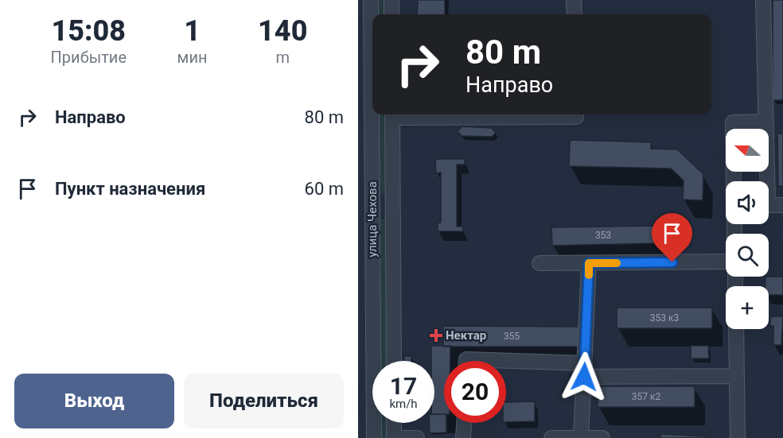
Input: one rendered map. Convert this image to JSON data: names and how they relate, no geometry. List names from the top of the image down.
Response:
{
  "streets": {
    "street": ["улица Чехова"]
  },
  "places": {
    "health": ["Нектар"]
  },
  "house_numbers": [
    "353",
    "353 к3",
    "355",
    "357 к2"
  ],
  "north": "left",
  "page": {
    "eta": [
      "15:08",
      "Прибытие",
      "1",
      "мин",
      "140",
      "m"
    ],
    "turn": ["80 m", "Направо"],
    "list": [
      {
        "name": "Направо",
        "value": "80 m"
      },
      {
        "name": "Пункт назначения",
        "value": "60 m"
      }
    ],
    "map_buttons": "+",
    "speed": "17 km/h",
    "limit": "20",
    "buttons": ["Выход", "Поделиться"]
  }
}
